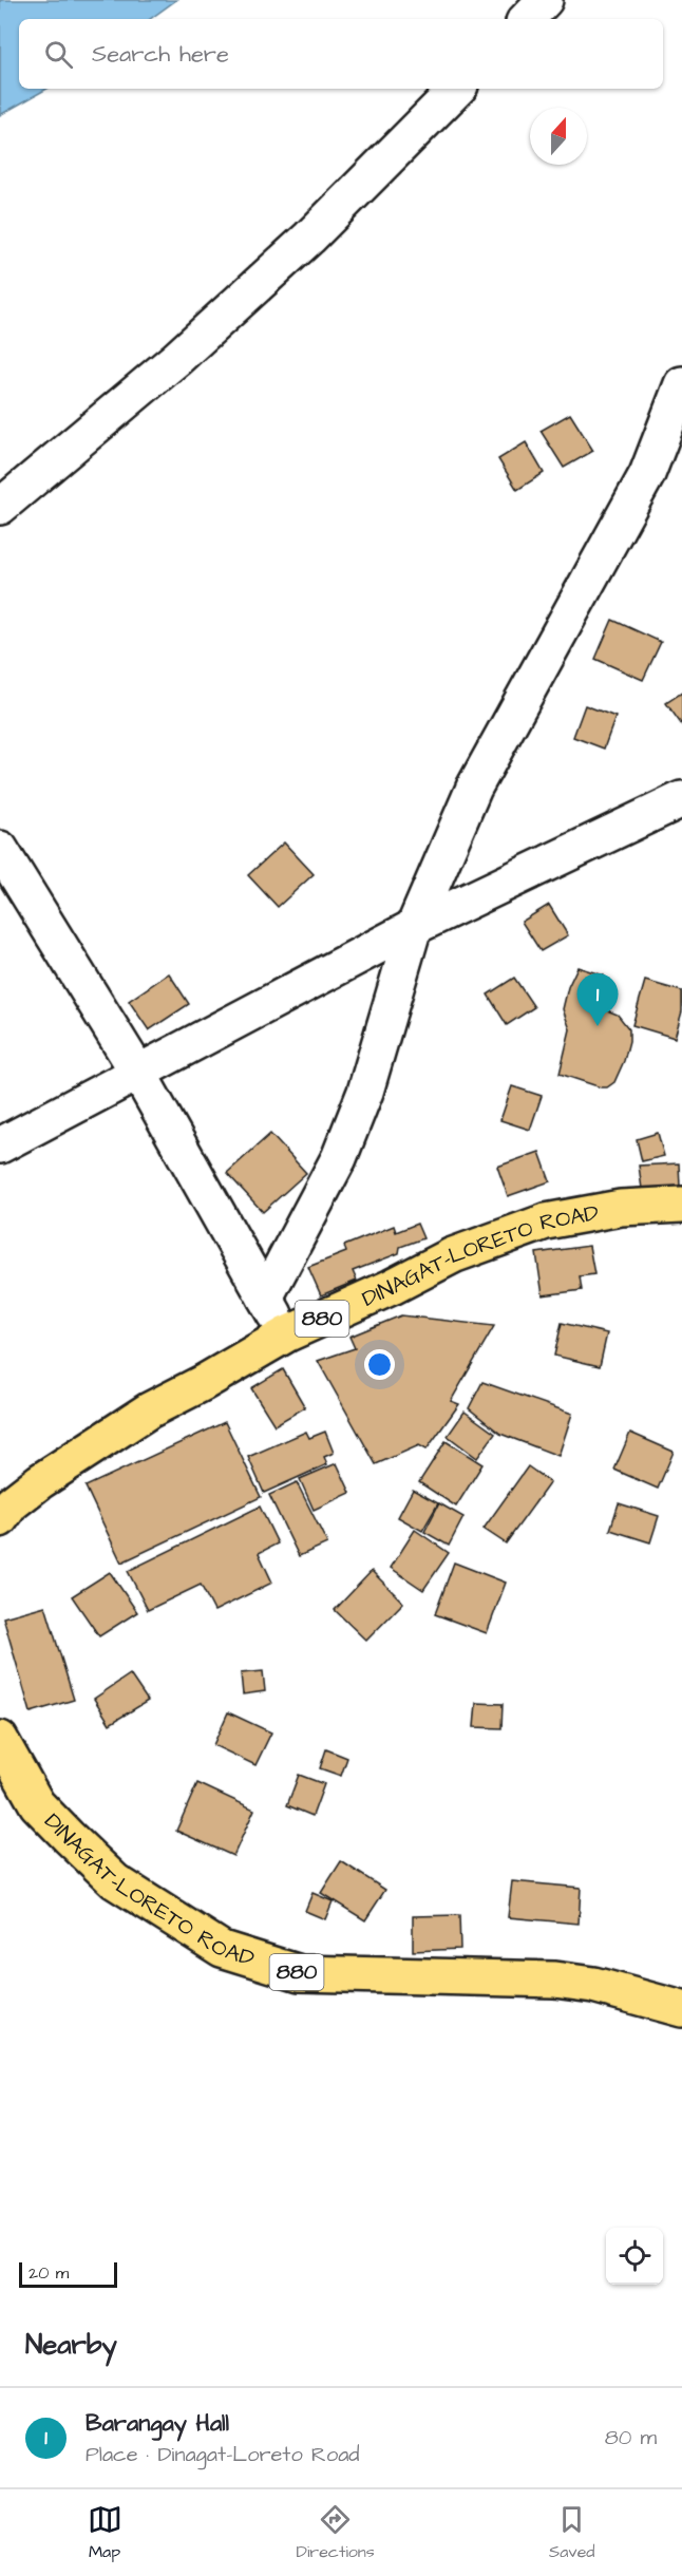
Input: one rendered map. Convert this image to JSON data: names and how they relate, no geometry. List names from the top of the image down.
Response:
{
  "streets": {
    "main road": ["DINAGAT-LORETO ROAD", "880"]
  },
  "scale_bar": "20 m",
  "north": "top",
  "page": {
    "search": "Search here",
    "pins": "1",
    "scale": "20 m",
    "heading": "Nearby",
    "list": [
      {
        "mark": "1",
        "name": "Barangay Hall",
        "note": "Place · Dinagat-Loreto Road",
        "value": "80 m"
      }
    ],
    "nav": ["Map", "Directions", "Saved"]
  }
}
